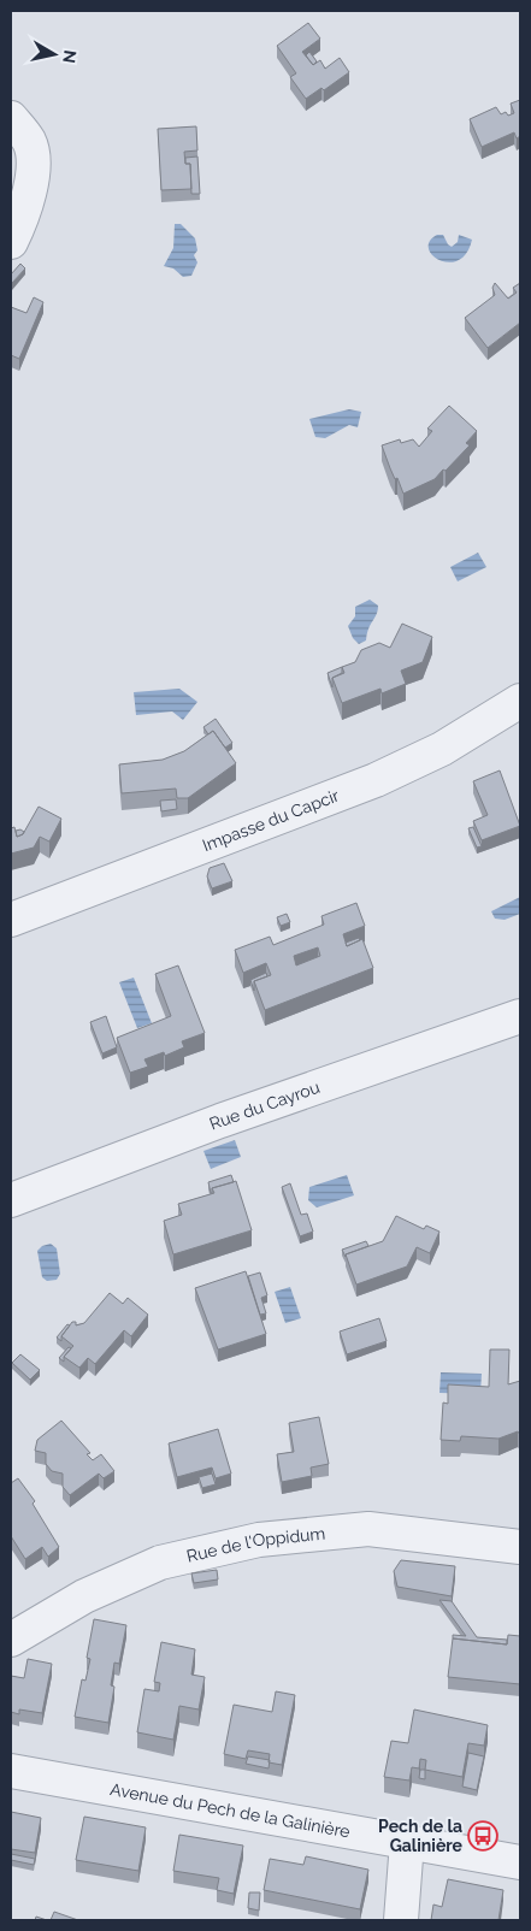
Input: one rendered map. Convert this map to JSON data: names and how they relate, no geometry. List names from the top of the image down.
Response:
{
  "streets": {
    "street": [
      "Impasse du Capcir",
      "Rue du Cayrou",
      "Rue de l'Oppidum",
      "Avenue du Pech de la Galinière"
    ]
  },
  "places": {
    "bus stop": ["Pech de la Galinière"]
  },
  "north": "right"
}
